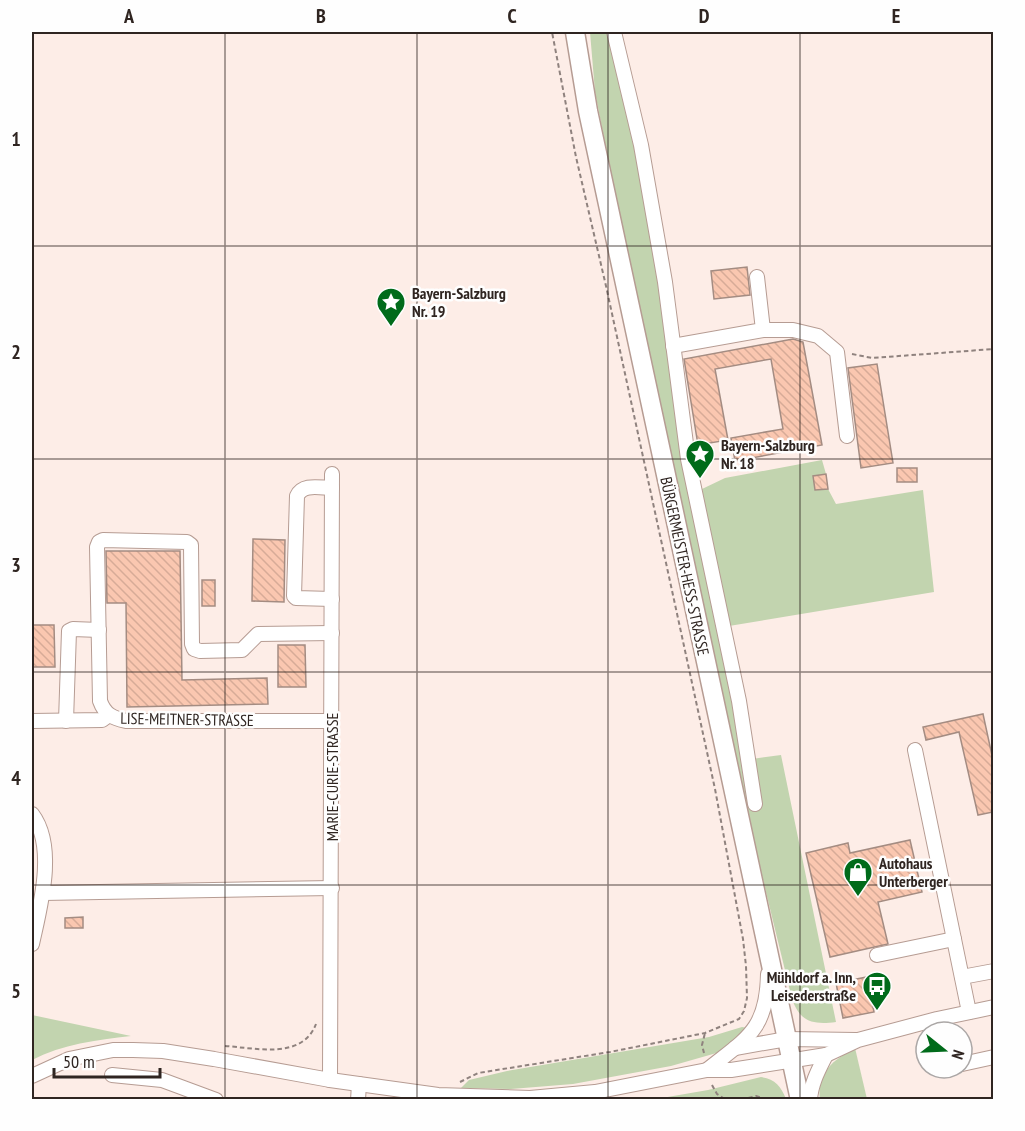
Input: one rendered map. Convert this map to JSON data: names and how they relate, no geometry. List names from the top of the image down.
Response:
{
  "streets": {
    "main road": ["BÜRGERMEISTER-HESS-STRASSE"],
    "street": ["LISE-MEITNER-STRASSE", "MARIE-CURIE-STRASSE"]
  },
  "crossings": [
    ["LISE-MEITNER-STRASSE", "MARIE-CURIE-STRASSE"]
  ],
  "places": {
    "place": ["Bayern-Salzburg Nr. 19", "Bayern-Salzburg Nr. 18"],
    "shop": ["Autohaus Unterberger"],
    "bus stop": ["Mühldorf a. Inn, Leisederstraße"]
  },
  "scale_bar": "50 m",
  "north": "right",
  "grid": {
    "columns": [
      "A",
      "B",
      "C",
      "D",
      "E"
    ],
    "rows": [
      "1",
      "2",
      "3",
      "4",
      "5"
    ]
  }
}
